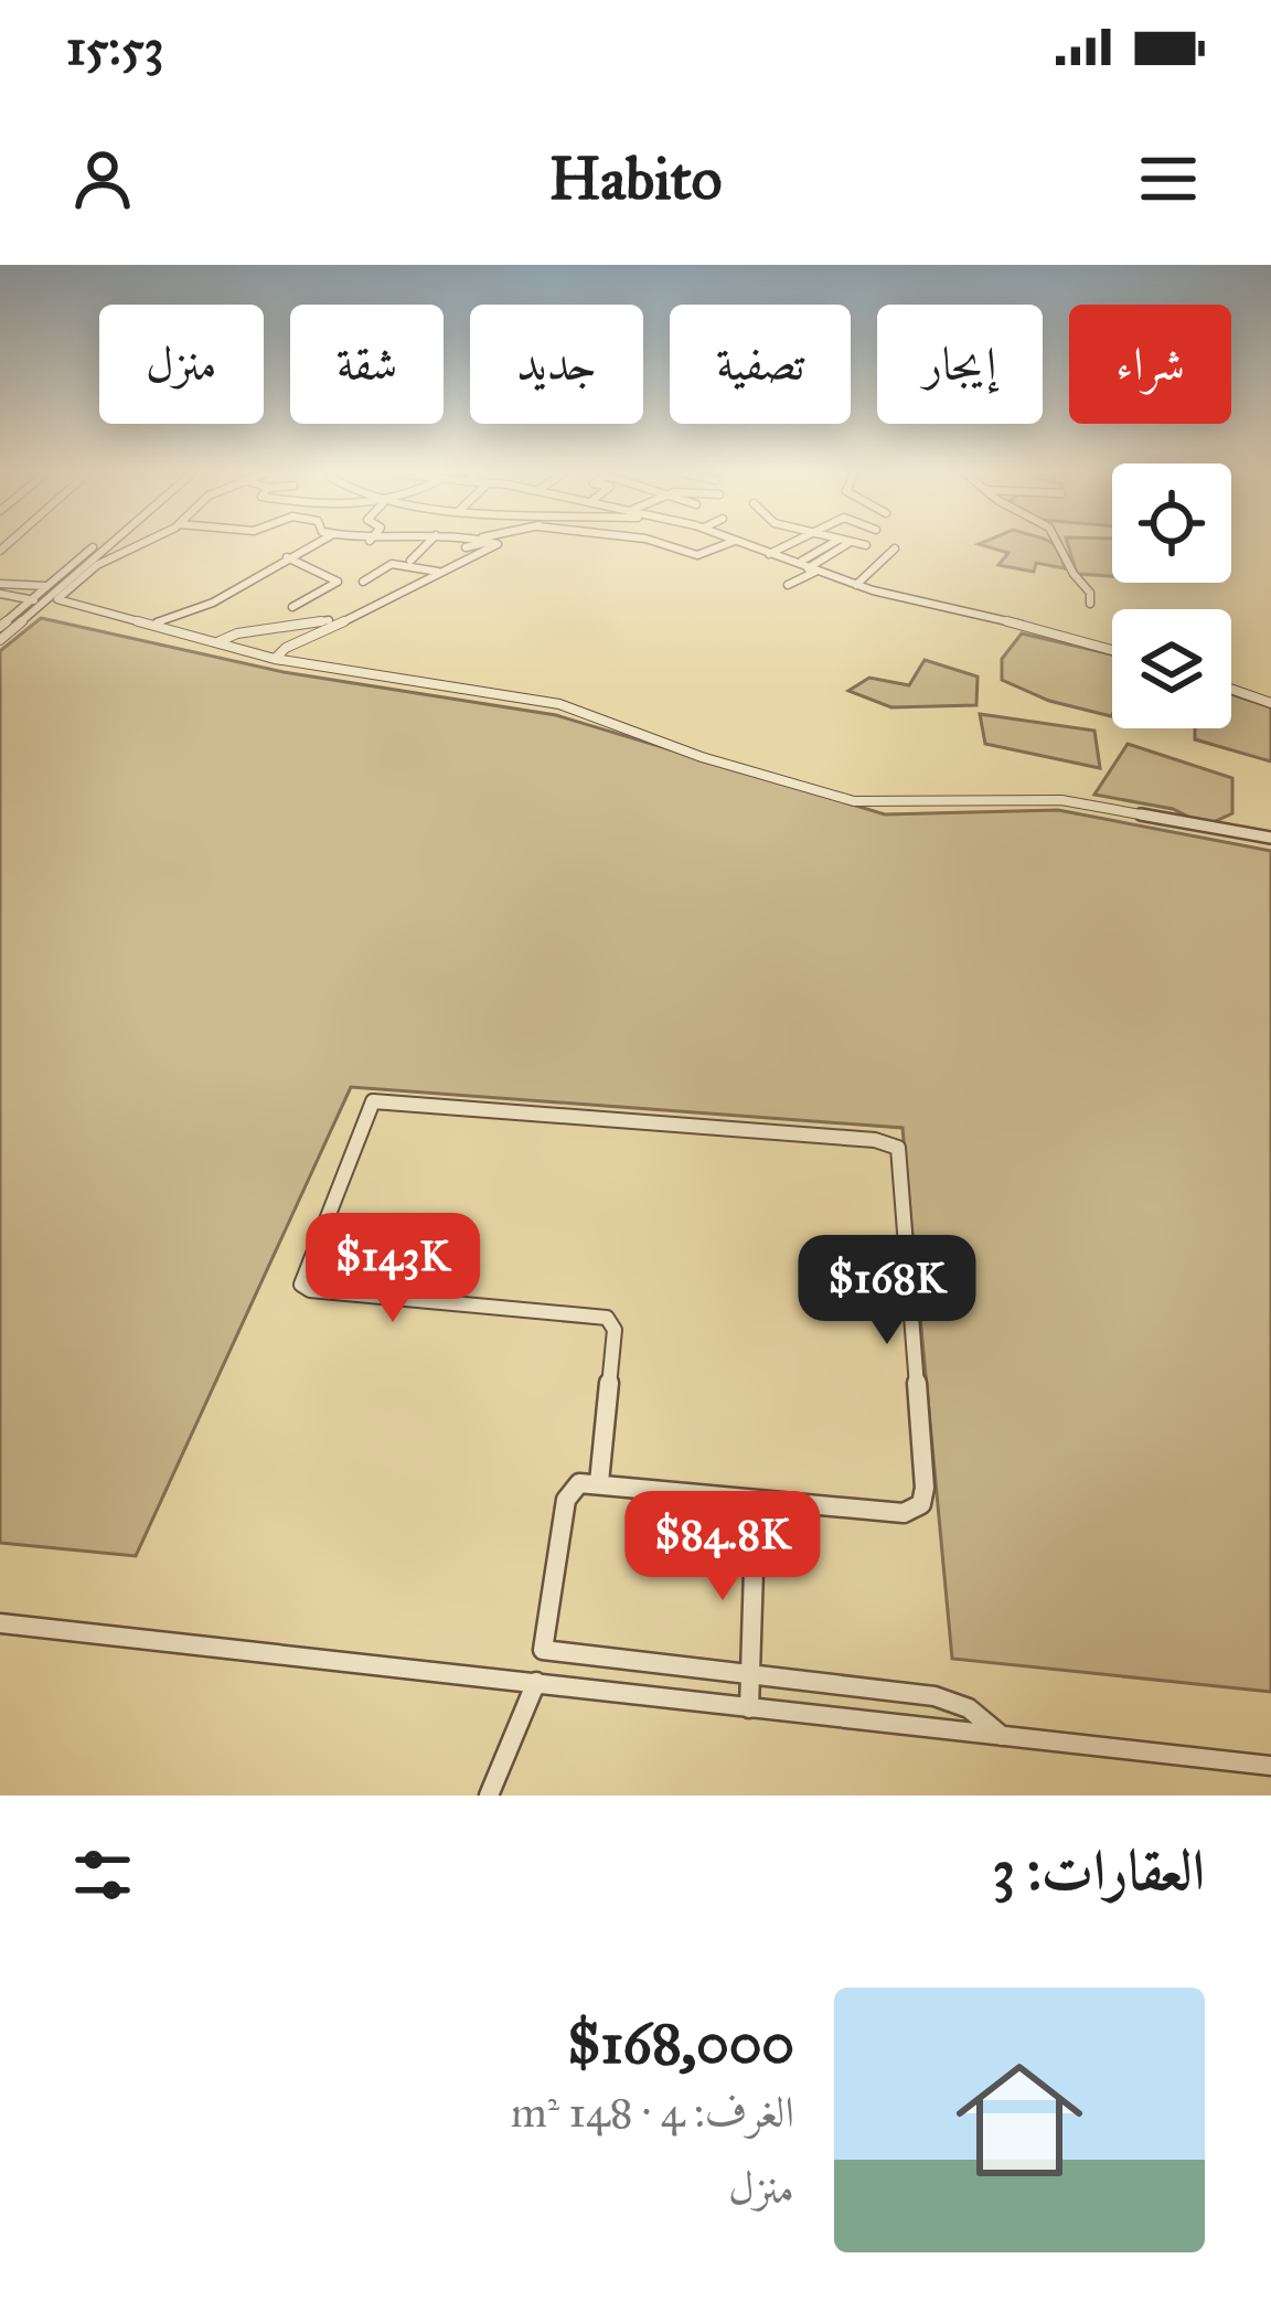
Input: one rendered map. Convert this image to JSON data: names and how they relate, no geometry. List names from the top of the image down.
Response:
{
  "page": {
    "status": "15:53",
    "header": "Habito",
    "chip": [
      "شراء",
      "إيجار",
      "تصفية",
      "جديد",
      "شقة",
      "منزل"
    ],
    "price": ["$143K", "$168K", "$84.8K"],
    "heading": "العقارات: 3",
    "list": [
      {
        "name": "$168,000",
        "note": "الغرف: 4 · 148 m² · منزل"
      }
    ]
  }
}
